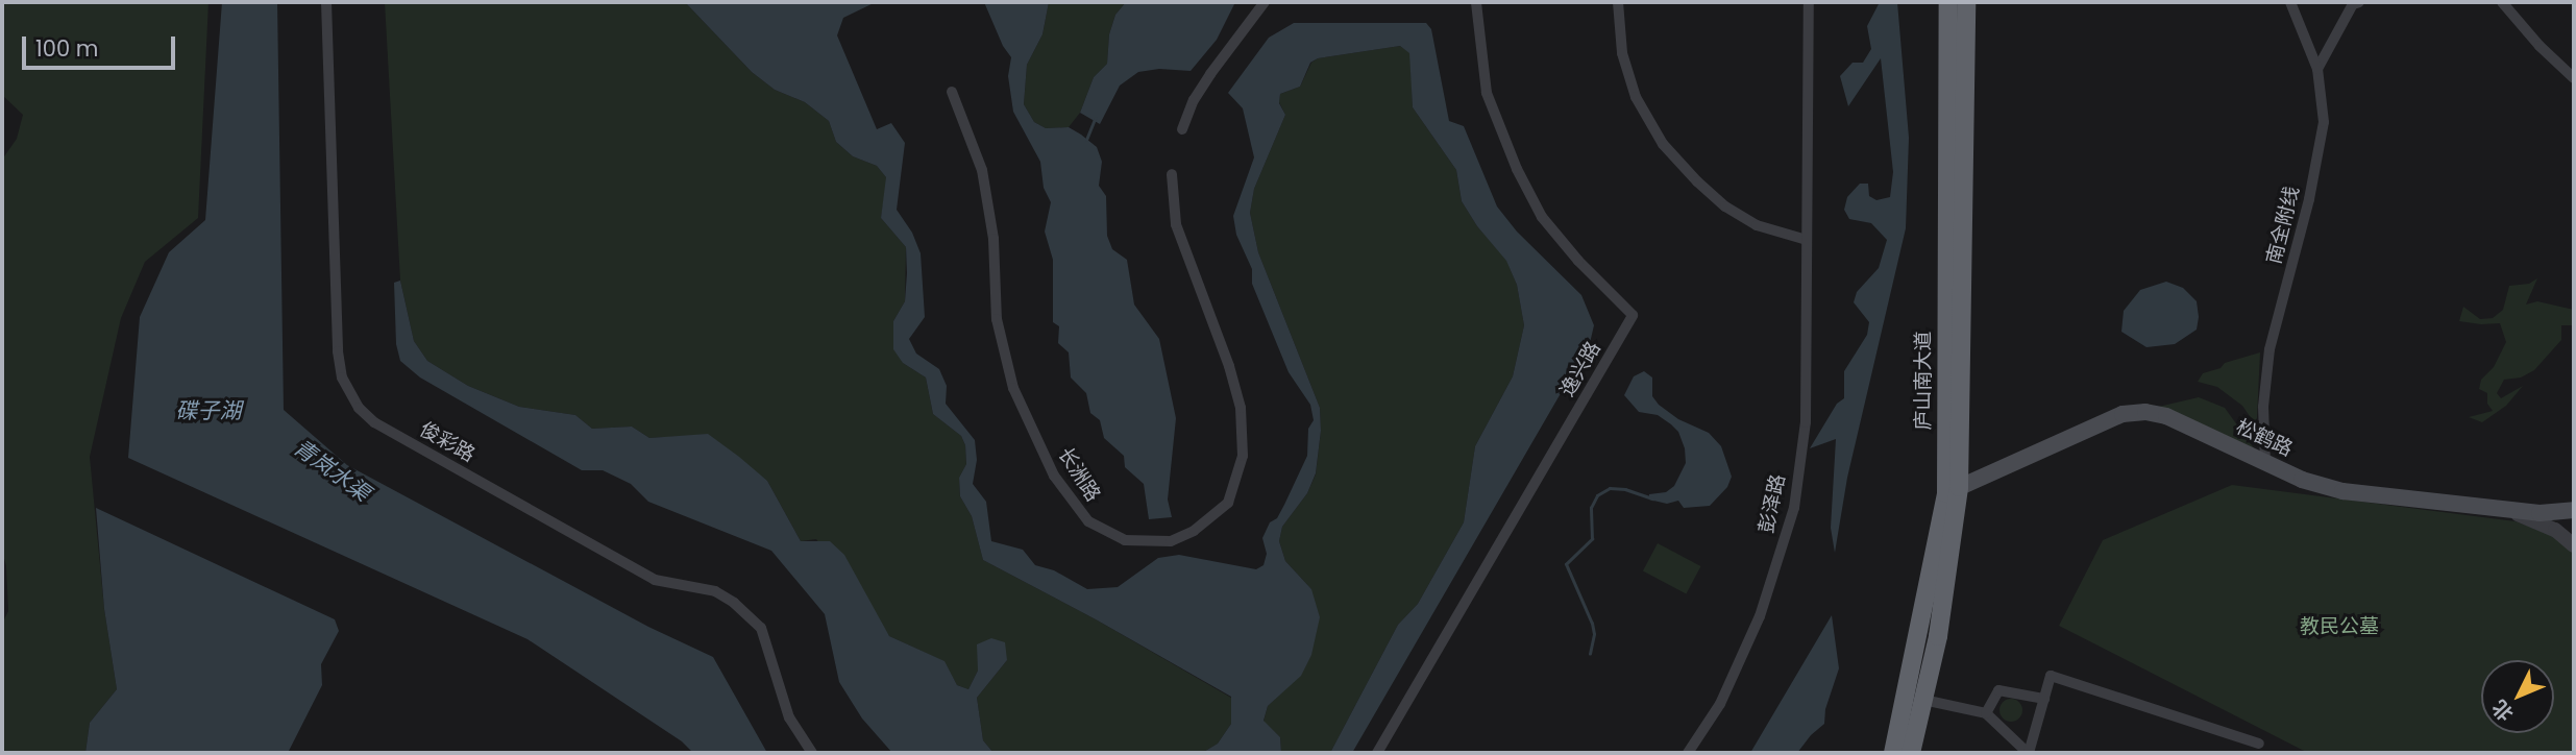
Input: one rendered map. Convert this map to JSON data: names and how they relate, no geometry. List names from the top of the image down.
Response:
{
  "streets": {
    "highway": ["庐山南大道"],
    "main road": ["松鹤路"],
    "street": [
      "南全附线",
      "逸兴路",
      "俊彩路",
      "长洲路",
      "彭泽路"
    ]
  },
  "crossings": [
    ["南全附线", "松鹤路"],
    ["庐山南大道", "松鹤路"]
  ],
  "water": ["碟子湖", "青岚水渠"],
  "parks": ["教民公墓"],
  "scale_bar": "100 m",
  "north": "bottom left"
}
